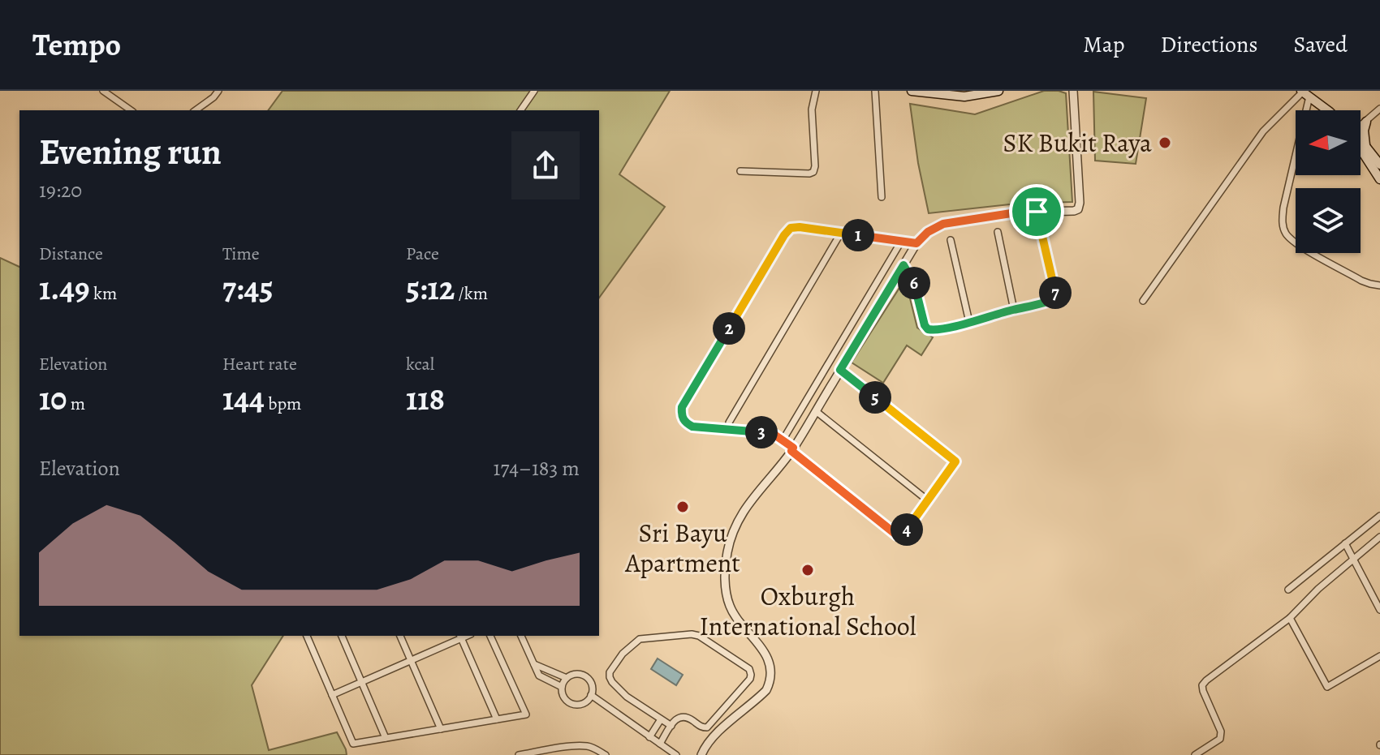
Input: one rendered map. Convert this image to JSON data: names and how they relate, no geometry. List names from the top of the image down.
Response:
{
  "places": ["SK Bukit Raya", "Sri Bayu Apartment", "Oxburgh International School"],
  "north": "left",
  "page": {
    "header": "Tempo",
    "nav": ["Map", "Directions", "Saved"],
    "heading": ["Evening run", "19:20"],
    "pins": [
      "1",
      "6",
      "7",
      "2",
      "5",
      "3",
      "4"
    ],
    "stats": [
      ["Distance", "1.49 km"],
      ["Time", "7:45"],
      ["Pace", "5:12 /km"],
      ["Elevation", "10 m"],
      ["Heart rate", "144 bpm"],
      ["kcal", "118"]
    ],
    "chart": ["Elevation", "174–183 m"]
  }
}
